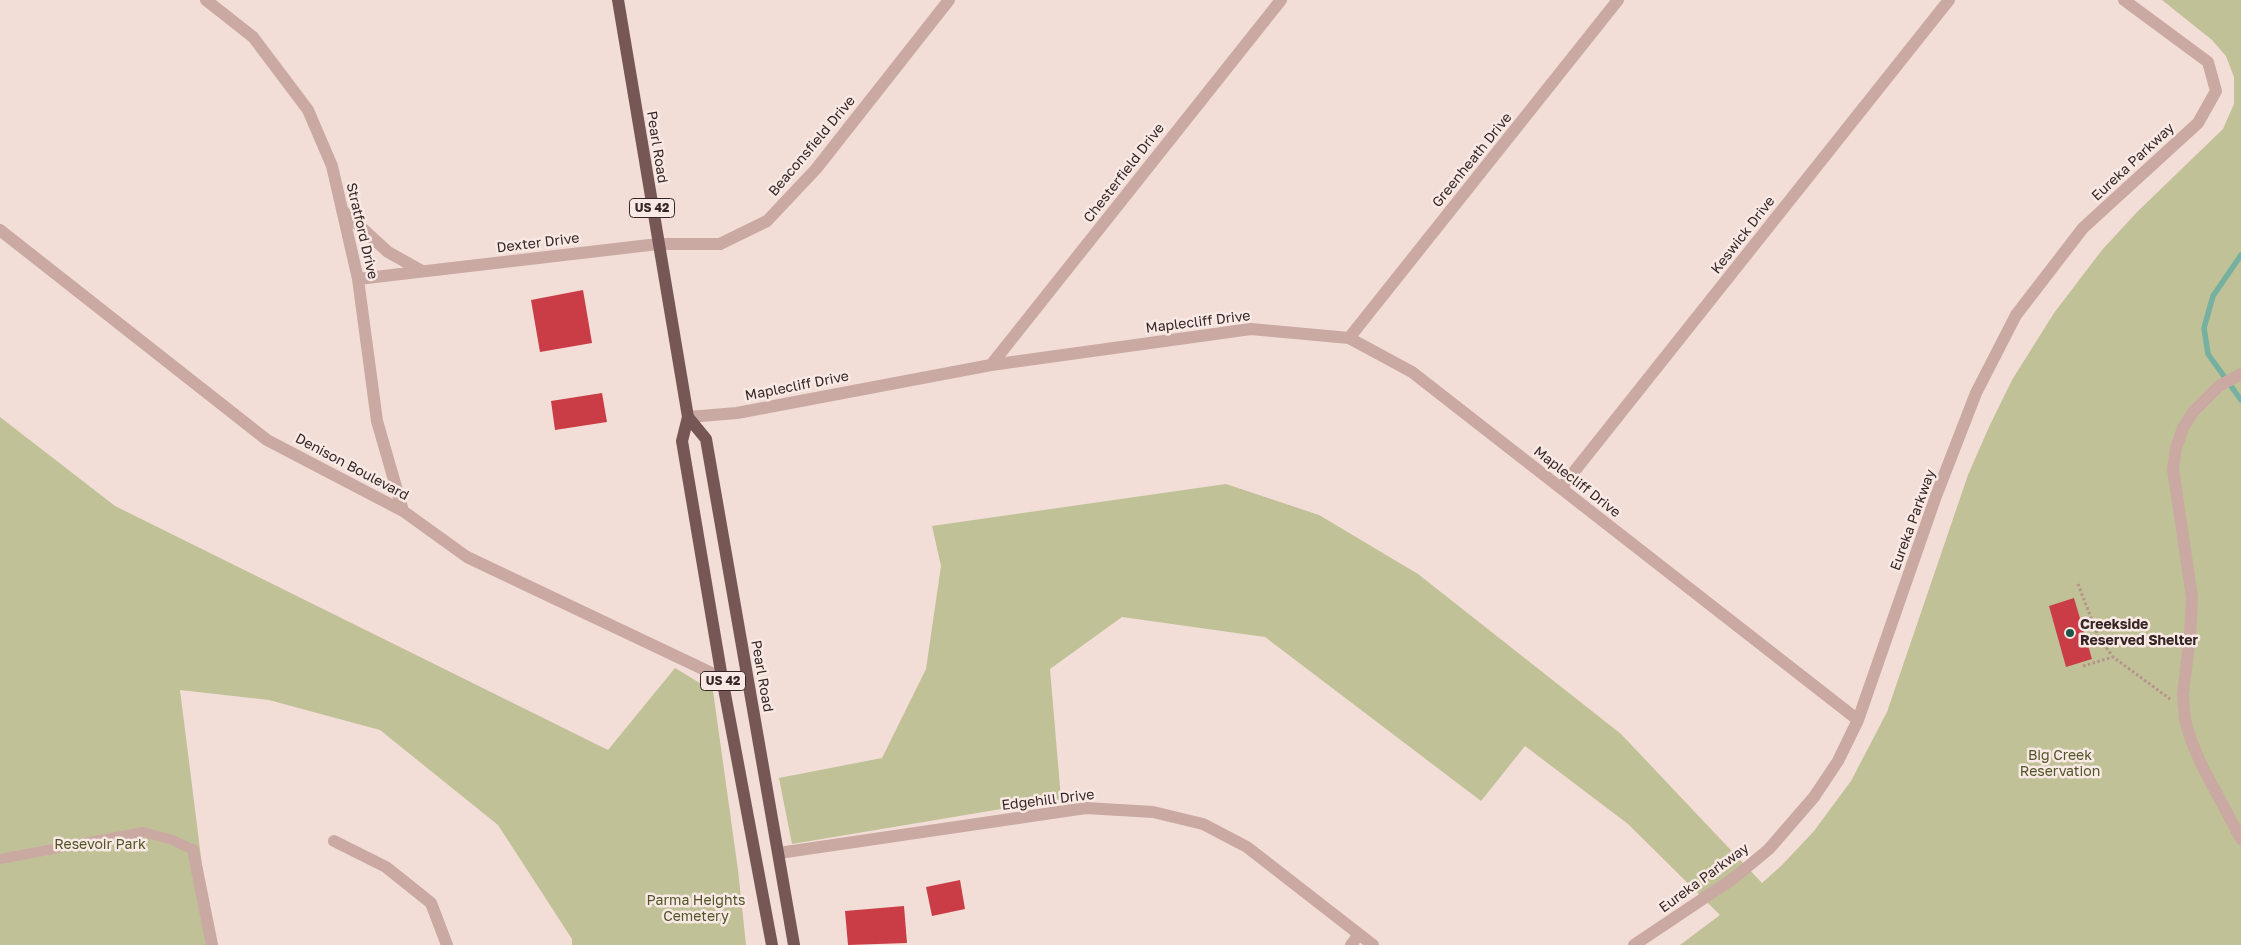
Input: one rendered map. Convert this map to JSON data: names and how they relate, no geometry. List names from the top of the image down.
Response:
{
  "streets": {
    "main road": ["Pearl Road", "US 42"],
    "street": [
      "Beaconsfield Drive",
      "Greenheath Drive",
      "Eureka Parkway",
      "Chesterfield Drive",
      "Stratford Drive",
      "Keswick Drive",
      "Dexter Drive",
      "Maplecliff Drive",
      "Denison Boulevard",
      "Edgehill Drive"
    ]
  },
  "crossings": [
    ["Beaconsfield Drive", "Pearl Road"],
    ["Beaconsfield Drive", "Dexter Drive"],
    ["Pearl Road", "Dexter Drive"],
    ["Pearl Road", "Maplecliff Drive"],
    ["Pearl Road", "Denison Boulevard"],
    ["Pearl Road", "Edgehill Drive"],
    ["Greenheath Drive", "Maplecliff Drive"],
    ["Eureka Parkway", "Maplecliff Drive"],
    ["Chesterfield Drive", "Maplecliff Drive"],
    ["Stratford Drive", "Dexter Drive"],
    ["Stratford Drive", "Denison Boulevard"],
    ["Keswick Drive", "Maplecliff Drive"]
  ],
  "parks": ["Big Creek Reservation", "Resevoir Park", "Parma Heights Cemetery"],
  "places": ["Creekside Reserved Shelter"]
}
